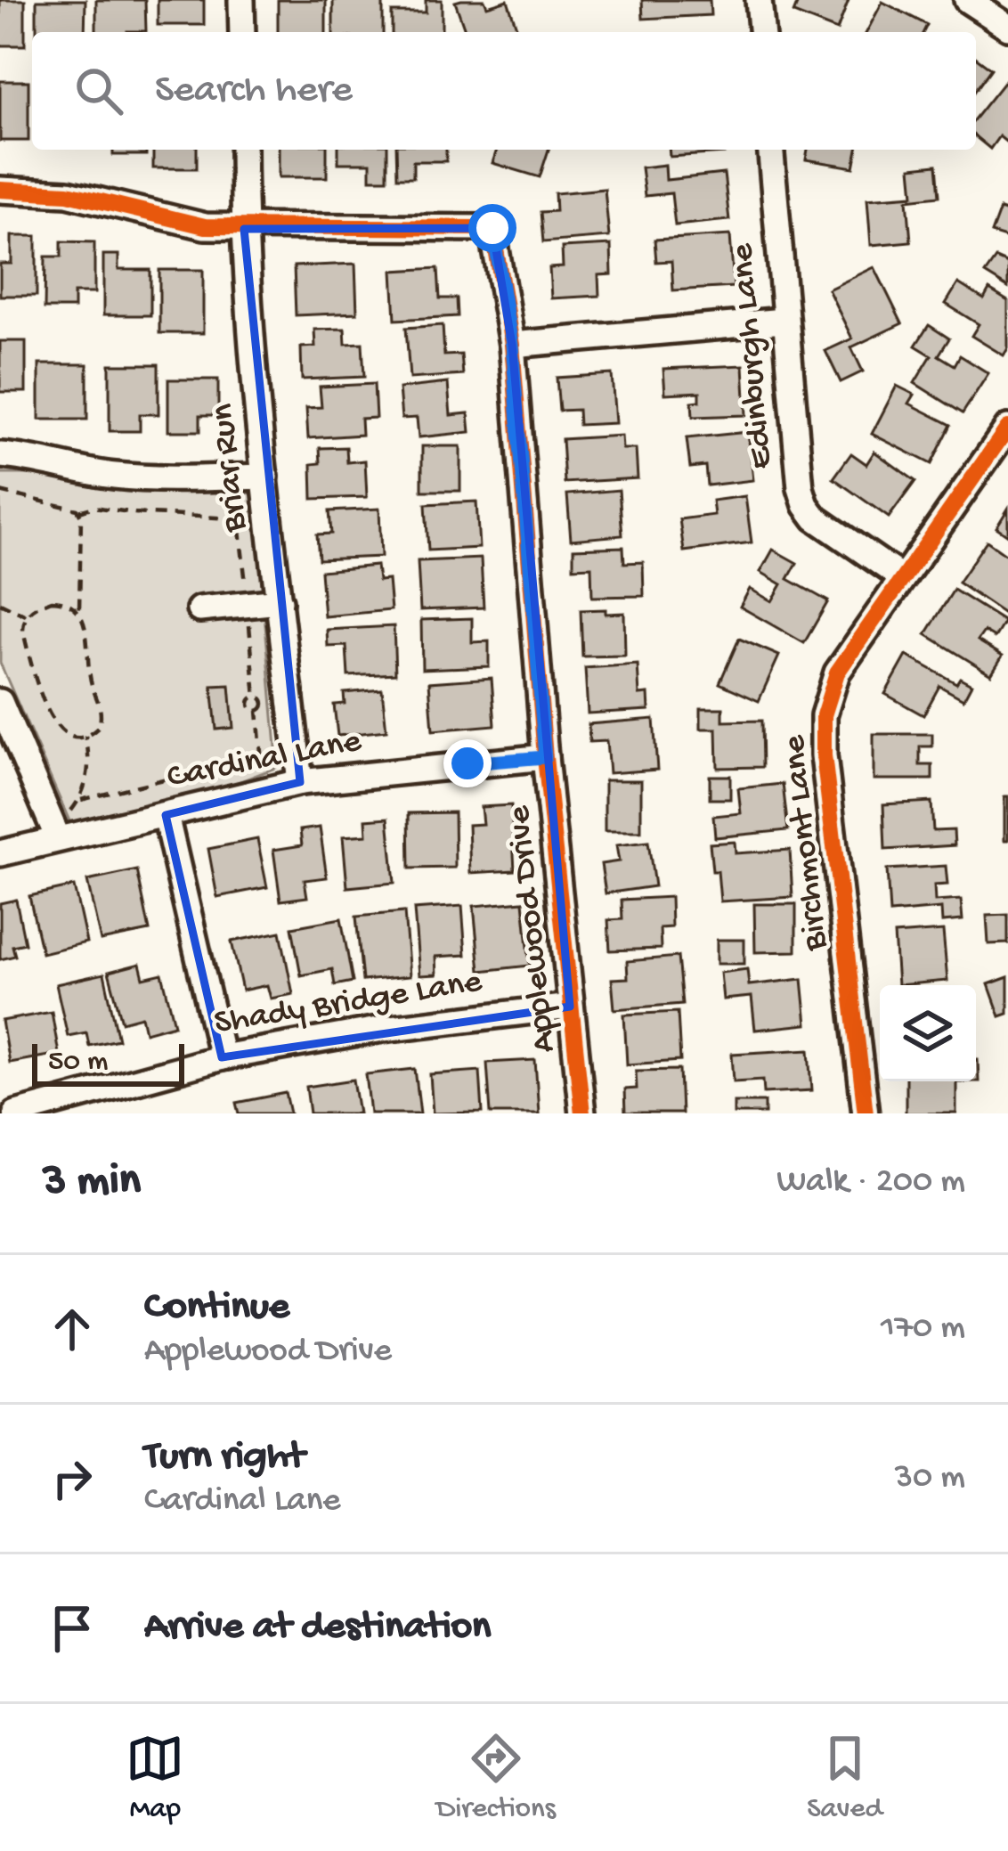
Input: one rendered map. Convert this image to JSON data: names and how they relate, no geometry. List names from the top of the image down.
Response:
{
  "streets": {
    "street": [
      "Edinburgh Lane",
      "Briar Run",
      "Cardinal Lane",
      "Birchmont Lane",
      "Applewood Drive",
      "Shady Bridge Lane"
    ]
  },
  "crossings": [
    ["Edinburgh Lane", "Birchmont Lane"],
    ["Briar Run", "Cardinal Lane"],
    ["Briar Run", "Applewood Drive"],
    ["Cardinal Lane", "Applewood Drive"],
    ["Applewood Drive", "Shady Bridge Lane"]
  ],
  "scale_bar": "50 m",
  "page": {
    "search": "Search here",
    "scale": "50 m",
    "heading": ["3 min", "Walk · 200 m"],
    "list": [
      ["Continue", "Applewood Drive", "170 m"],
      ["Turn right", "Cardinal Lane", "30 m"],
      "Arrive at destination"
    ],
    "nav": ["Map", "Directions", "Saved"]
  }
}
